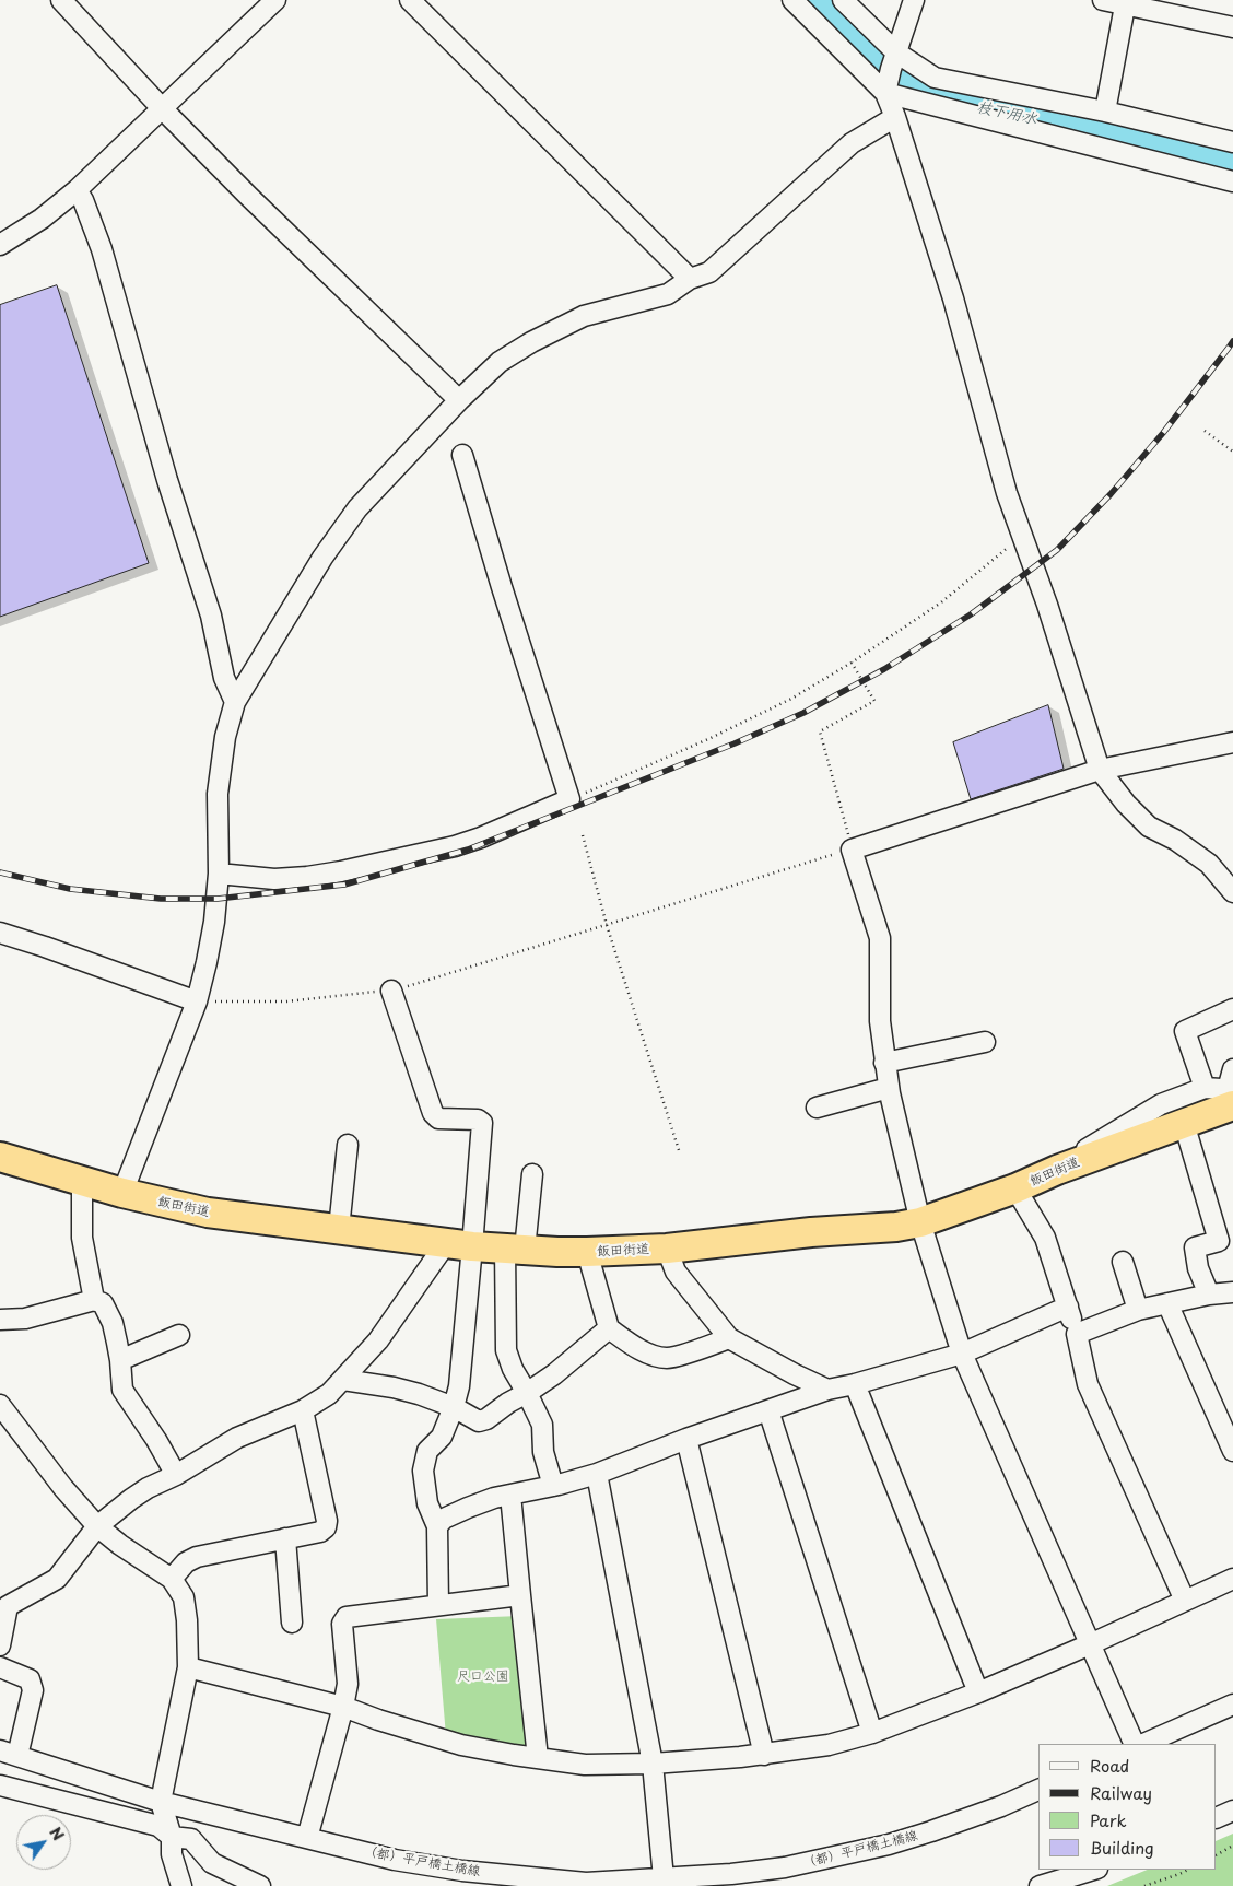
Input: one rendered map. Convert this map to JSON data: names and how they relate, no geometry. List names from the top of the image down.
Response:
{
  "streets": {
    "highway": ["飯田街道"],
    "street": ["（都）平戸橋土橋線"]
  },
  "water": ["枝下用水"],
  "parks": ["尺口公園"],
  "legend": [
    "Road",
    "Railway",
    "Park",
    "Building"
  ],
  "north": "top right"
}
